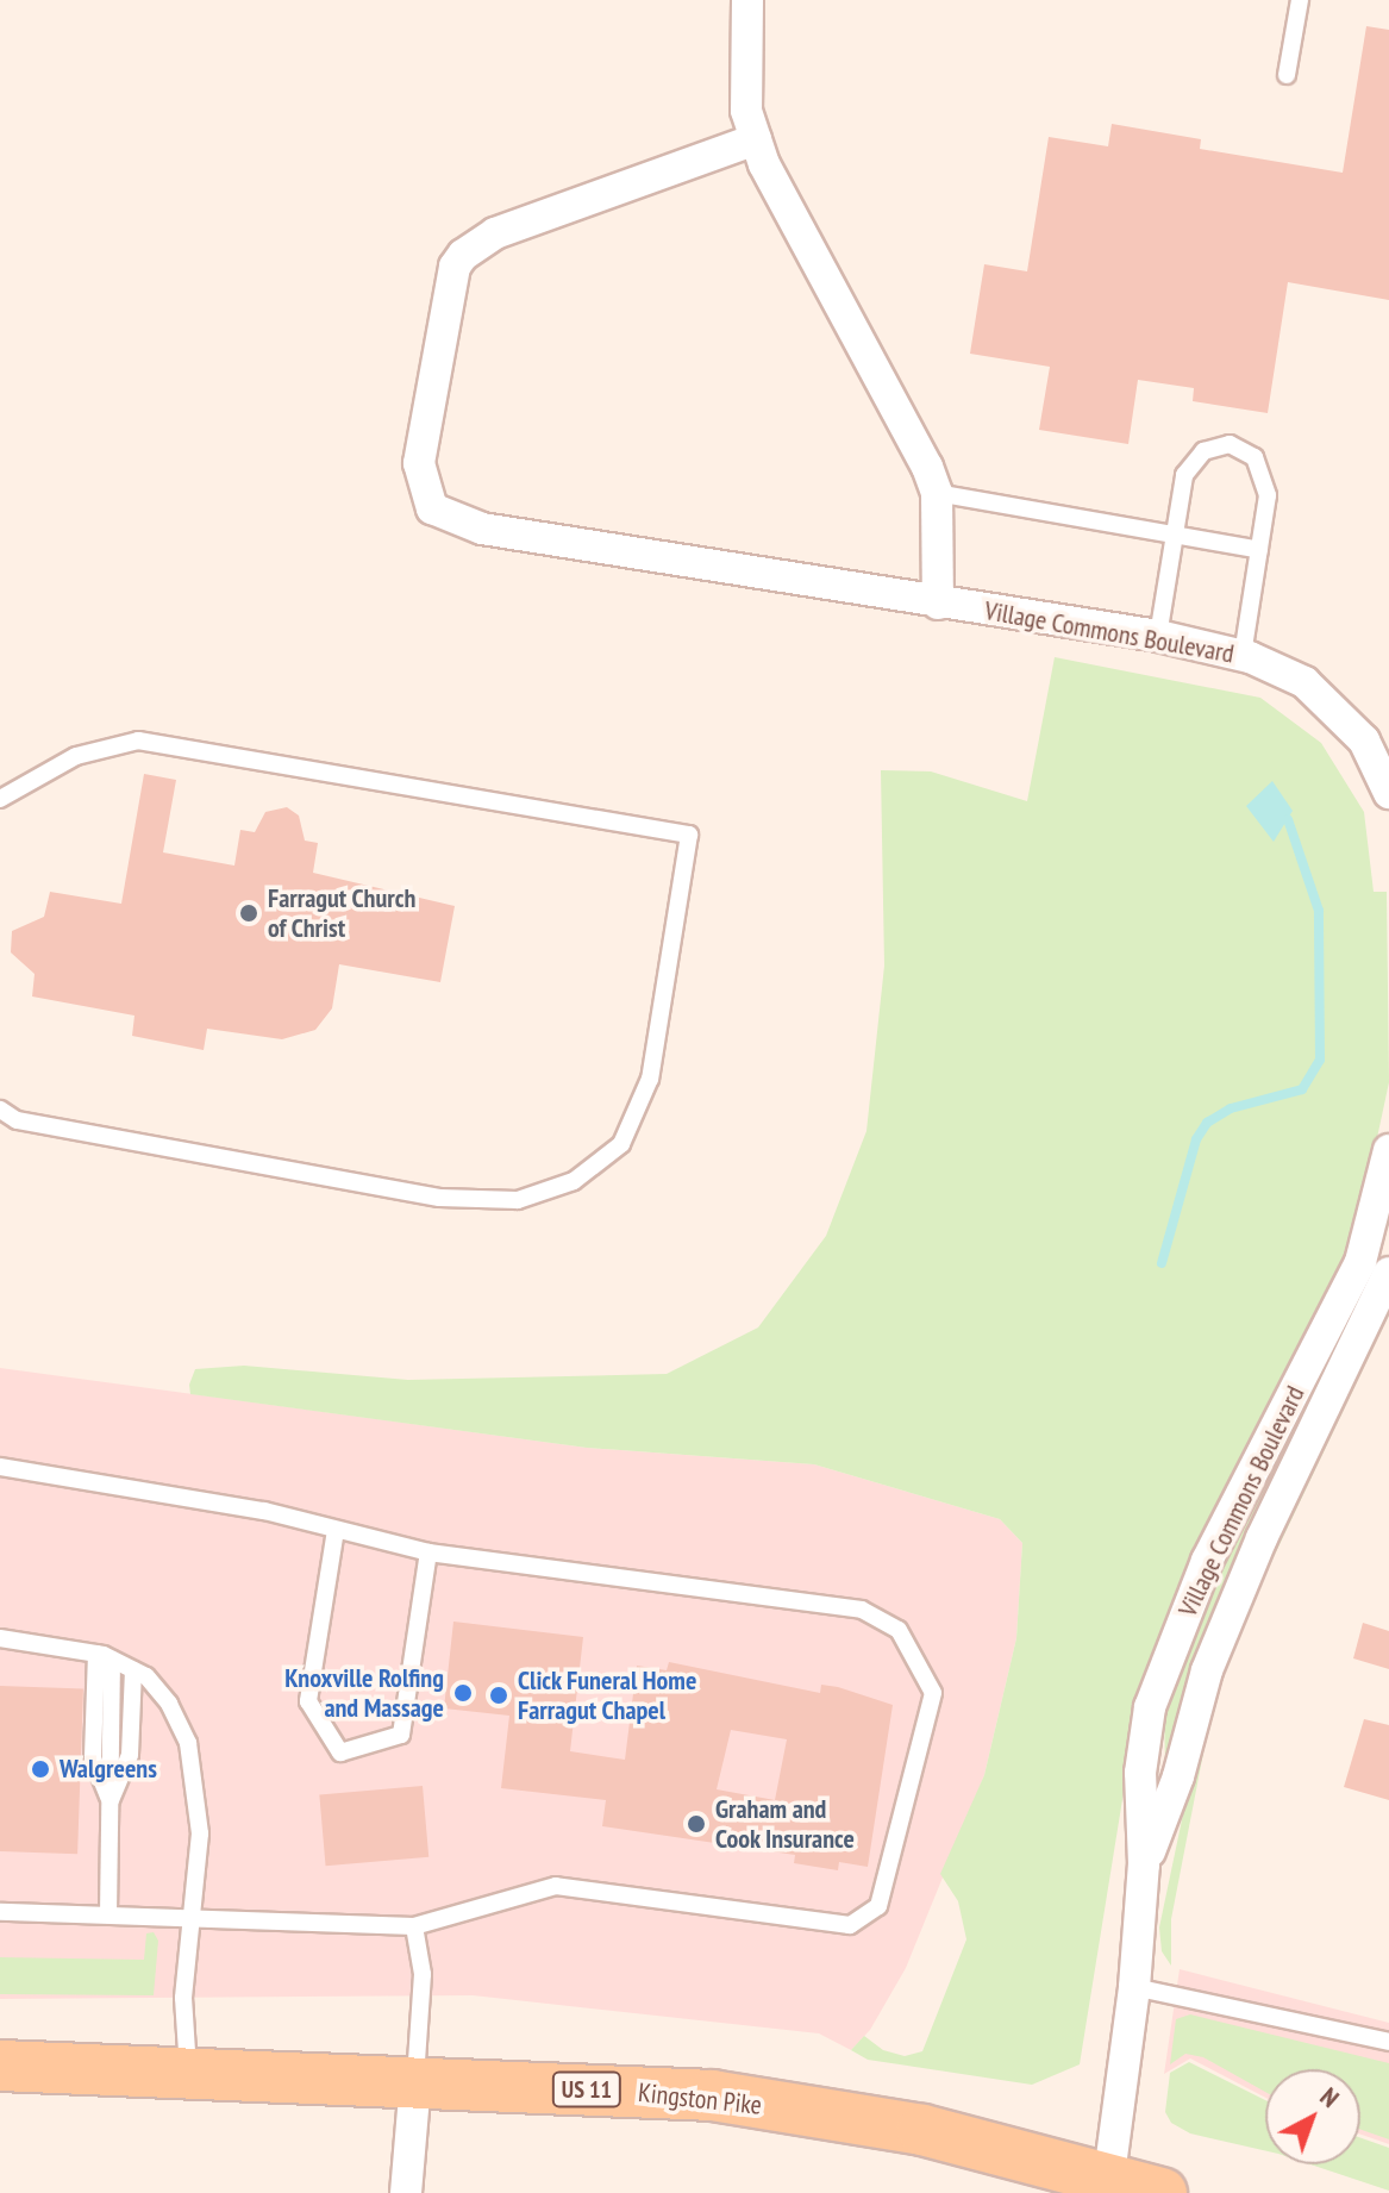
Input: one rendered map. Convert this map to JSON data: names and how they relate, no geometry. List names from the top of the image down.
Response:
{
  "streets": {
    "main road": ["US 11", "Kingston Pike"],
    "street": ["Village Commons Boulevard"]
  },
  "crossings": [
    ["Village Commons Boulevard", "Kingston Pike"]
  ],
  "places": [
    "Farragut Church of Christ",
    "Knoxville Rolfing and Massage",
    "Click Funeral Home Farragut Chapel",
    "Walgreens",
    "Graham and Cook Insurance"
  ],
  "north": "top right"
}
